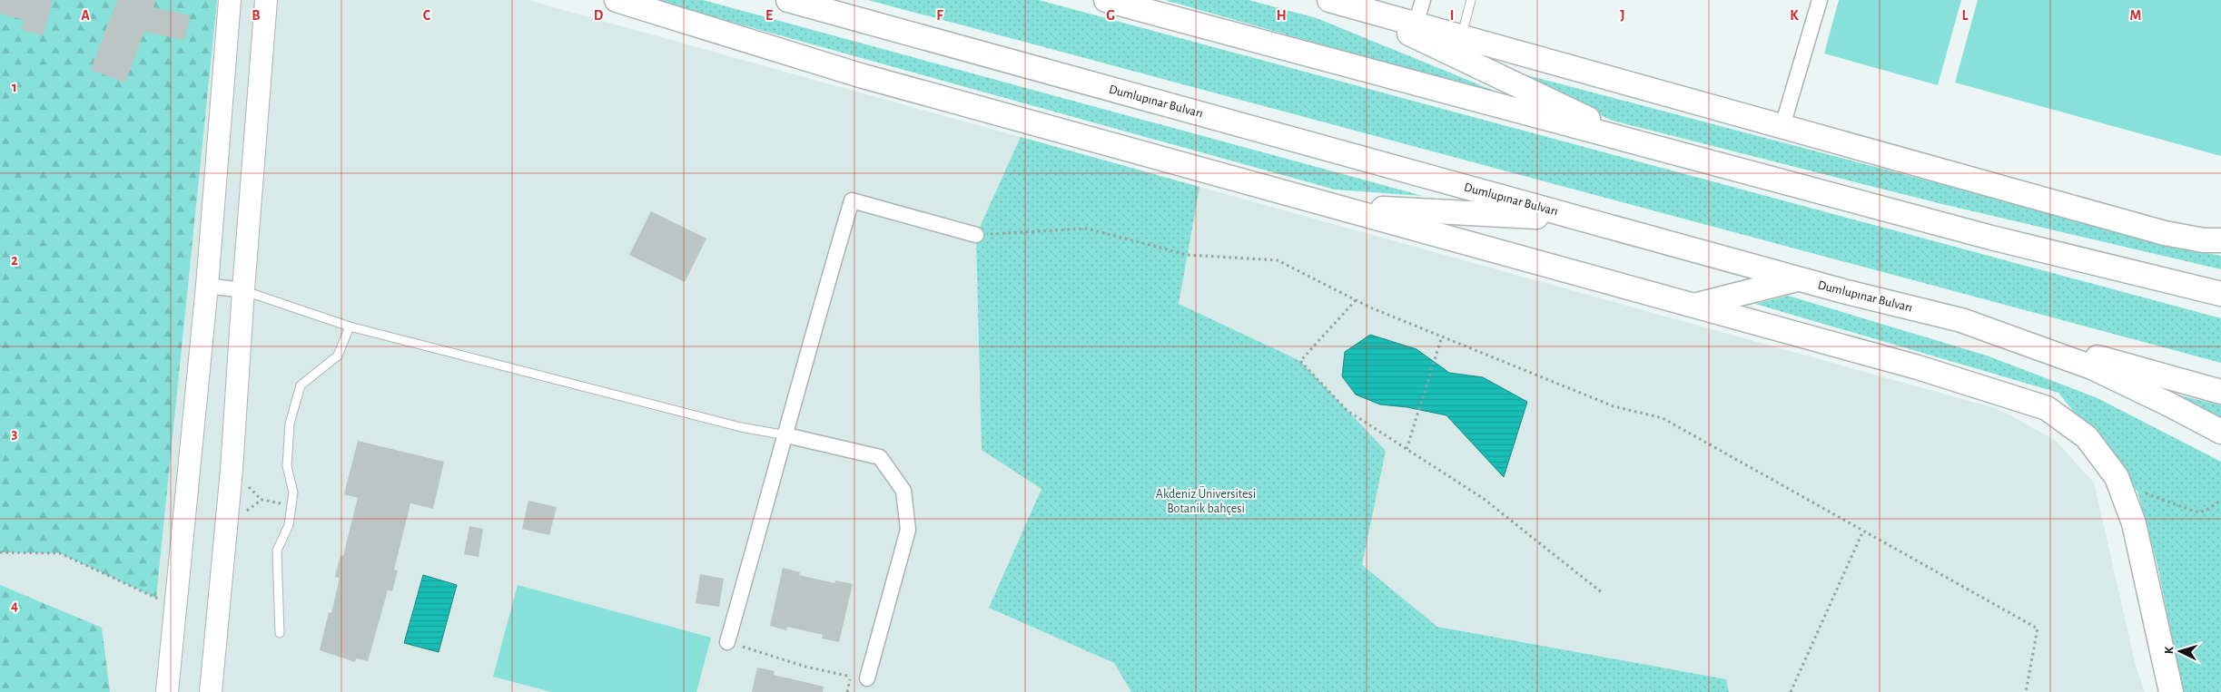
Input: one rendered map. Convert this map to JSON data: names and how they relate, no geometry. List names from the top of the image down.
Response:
{
  "streets": {
    "main road": ["Dumlupınar Bulvarı"]
  },
  "parks": ["Akdeniz Üniversitesi Botanik bahçesi"],
  "north": "left",
  "grid": {
    "columns": [
      "A",
      "B",
      "C",
      "D",
      "E",
      "F",
      "G",
      "H",
      "I",
      "J",
      "K",
      "L",
      "M"
    ],
    "rows": [
      "1",
      "2",
      "3",
      "4"
    ]
  }
}
